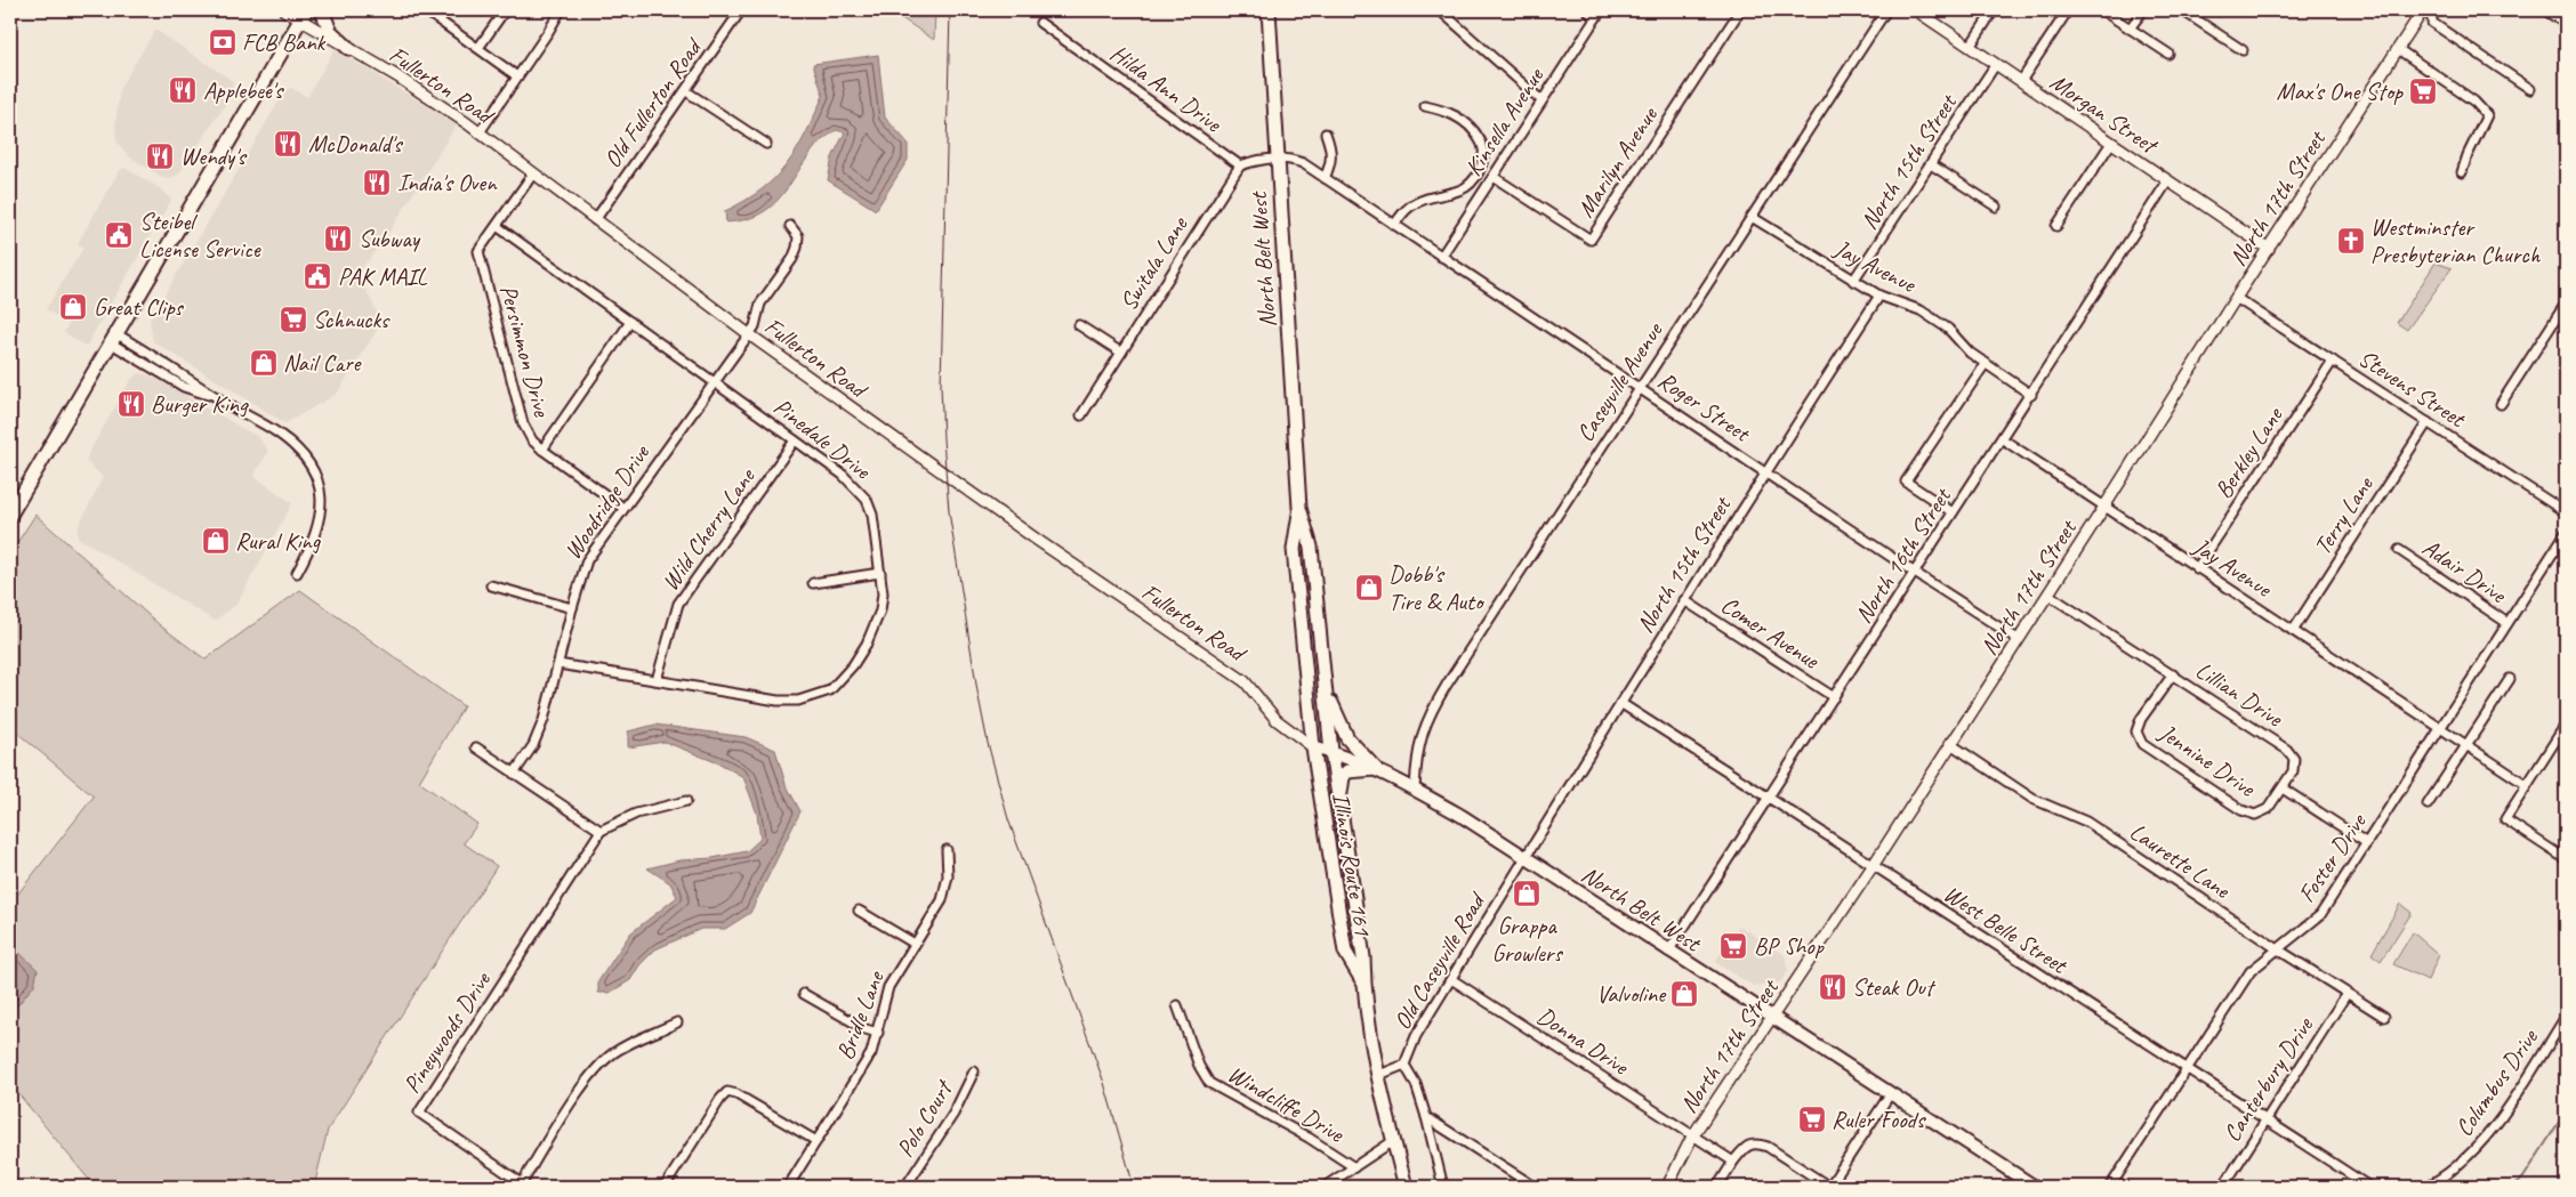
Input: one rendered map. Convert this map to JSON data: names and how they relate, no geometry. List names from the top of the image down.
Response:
{
  "streets": {
    "main road": ["North Belt West", "Illinois Route 161"],
    "street": [
      "Fullerton Road",
      "Hilda Ann Drive",
      "Old Fullerton Road",
      "Morgan Street",
      "Kinsella Avenue",
      "Marilyn Avenue",
      "North 15th Street",
      "North 17th Street",
      "Switala Lane",
      "Jay Avenue",
      "Persimmon Drive",
      "Caseyville Avenue",
      "Stevens Street",
      "Roger Street",
      "Pinedale Drive",
      "Berkley Lane",
      "Woodridge Drive",
      "Terry Lane",
      "Wild Cherry Lane",
      "North 16th Street",
      "Adair Drive",
      "Comer Avenue",
      "Lillian Drive",
      "Jennine Drive",
      "Foster Drive",
      "Laurette Lane",
      "West Belle Street",
      "Old Caseyville Road",
      "Bridle Lane",
      "Pineywoods Drive",
      "Donna Drive",
      "Canterbury Drive",
      "Columbus Drive",
      "Windcliffe Drive",
      "Polo Court"
    ]
  },
  "crossings": [
    ["Fullerton Road", "Old Fullerton Road"],
    ["Fullerton Road", "North Belt West"],
    ["Fullerton Road", "Persimmon Drive"],
    ["Fullerton Road", "Woodridge Drive"],
    ["Fullerton Road", "Illinois Route 161"],
    ["Hilda Ann Drive", "Switala Lane"],
    ["Morgan Street", "North 15th Street"],
    ["Morgan Street", "North 17th Street"],
    ["Morgan Street", "North 16th Street"],
    ["Kinsella Avenue", "Marilyn Avenue"],
    ["Kinsella Avenue", "Roger Street"],
    ["North 15th Street", "North Belt West"],
    ["North 15th Street", "Jay Avenue"],
    ["North 15th Street", "Roger Street"],
    ["North 15th Street", "Comer Avenue"],
    ["North 15th Street", "West Belle Street"],
    ["North 15th Street", "Old Caseyville Road"],
    ["North 17th Street", "North Belt West"],
    ["North 17th Street", "Jay Avenue"],
    ["North 17th Street", "Stevens Street"],
    ["North 17th Street", "Roger Street"],
    ["North 17th Street", "Lillian Drive"],
    ["North 17th Street", "Laurette Lane"],
    ["North 17th Street", "West Belle Street"],
    ["North 17th Street", "Donna Drive"],
    ["North Belt West", "Caseyville Avenue"],
    ["North Belt West", "Roger Street"],
    ["North Belt West", "North 16th Street"],
    ["North Belt West", "Illinois Route 161"],
    ["North Belt West", "Old Caseyville Road"],
    ["Jay Avenue", "Caseyville Avenue"],
    ["Jay Avenue", "Berkley Lane"],
    ["Jay Avenue", "Terry Lane"],
    ["Jay Avenue", "North 16th Street"],
    ["Jay Avenue", "Foster Drive"],
    ["Persimmon Drive", "Pinedale Drive"],
    ["Persimmon Drive", "Woodridge Drive"],
    ["Caseyville Avenue", "Roger Street"],
    ["Stevens Street", "Berkley Lane"],
    ["Stevens Street", "Terry Lane"],
    ["Roger Street", "North 16th Street"],
    ["Pinedale Drive", "Woodridge Drive"],
    ["Pinedale Drive", "Wild Cherry Lane"],
    ["North 16th Street", "Comer Avenue"],
    ["North 16th Street", "West Belle Street"],
    ["Adair Drive", "Foster Drive"],
    ["Lillian Drive", "Jennine Drive"],
    ["Foster Drive", "Laurette Lane"],
    ["Foster Drive", "West Belle Street"],
    ["Laurette Lane", "Canterbury Drive"],
    ["Illinois Route 161", "Old Caseyville Road"],
    ["West Belle Street", "Canterbury Drive"],
    ["Old Caseyville Road", "Donna Drive"]
  ],
  "places": {
    "bank": ["FCB Bank"],
    "restaurant": [
      "Applebee's",
      "McDonald's",
      "Wendy's",
      "India's Oven",
      "Subway",
      "Burger King",
      "Steak Out"
    ],
    "supermarket": [
      "Max's One Stop",
      "Schnucks",
      "BP Shop",
      "Ruler Foods"
    ],
    "public building": ["Steibel License Service", "PAK MAIL"],
    "church": ["Westminster Presbyterian Church"],
    "shop": [
      "Great Clips",
      "Nail Care",
      "Rural King",
      "Dobb's Tire & Auto",
      "Grappa Growlers",
      "Valvoline"
    ]
  }
}
